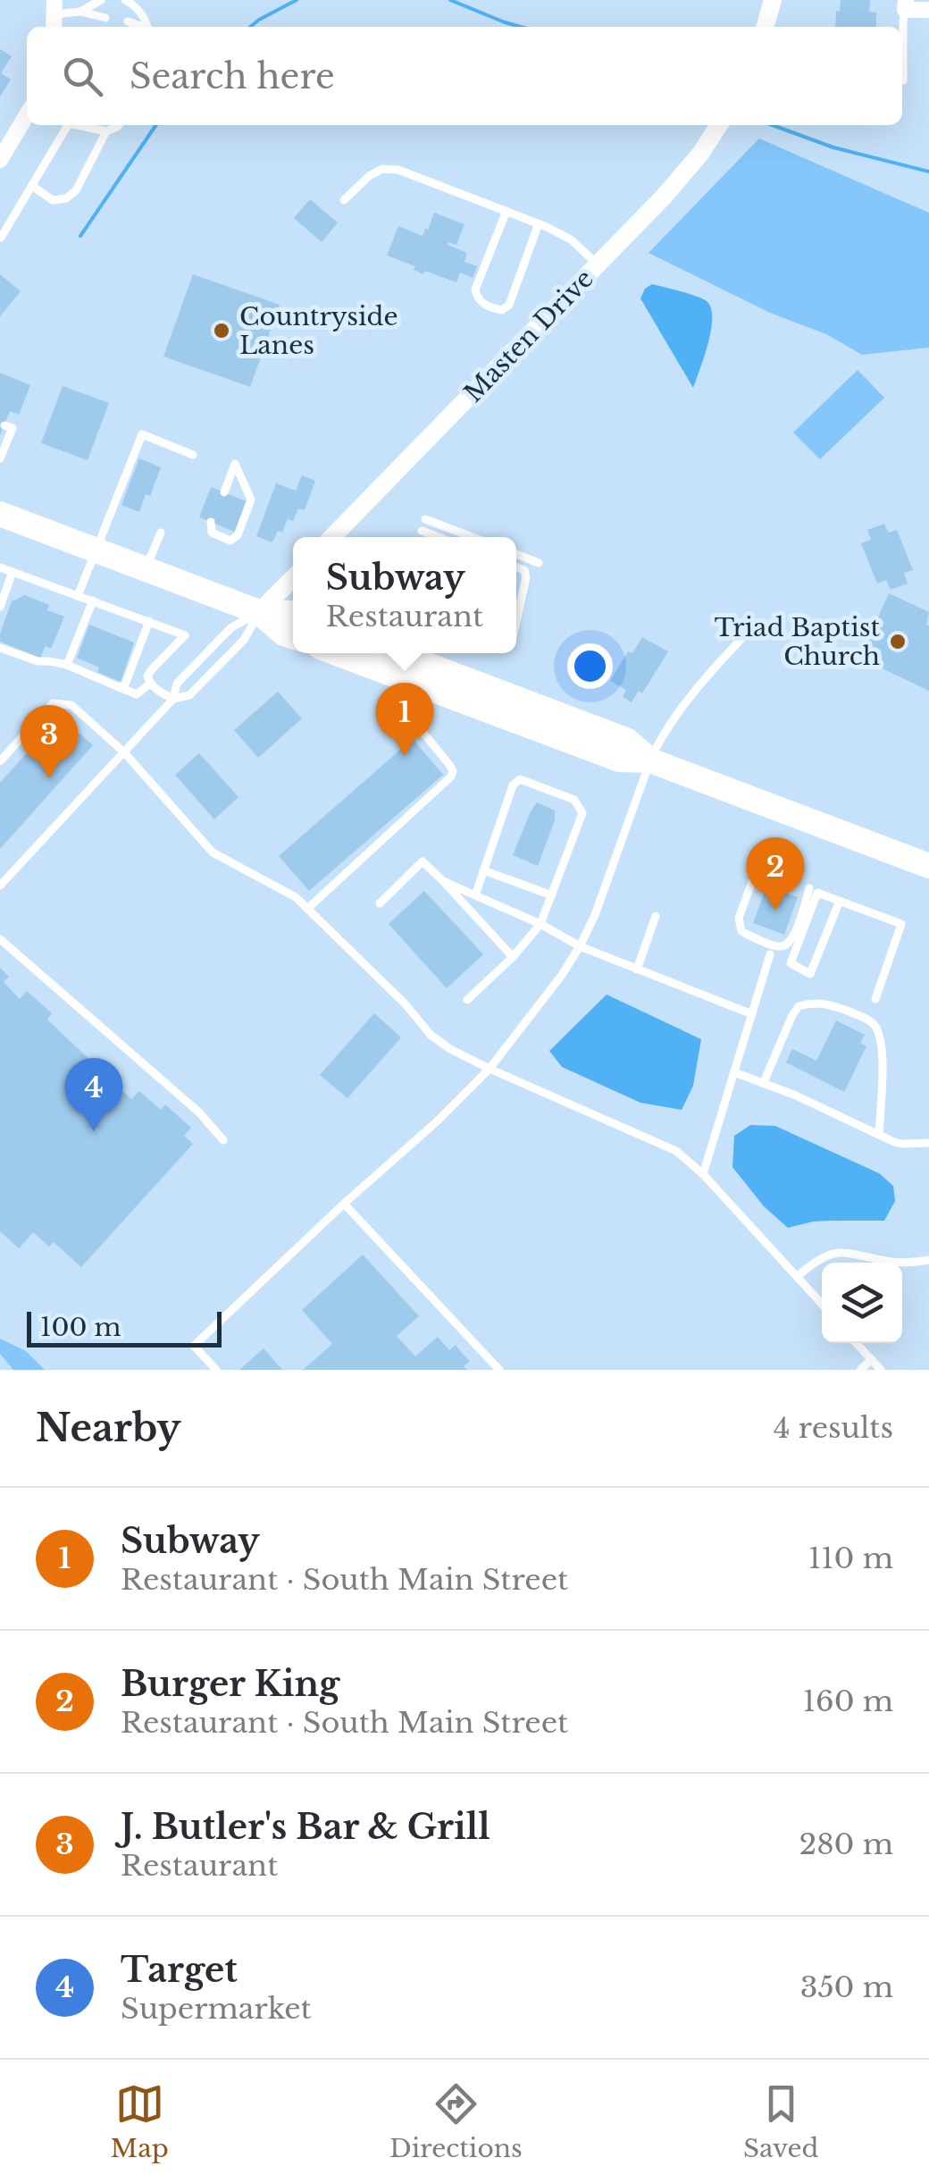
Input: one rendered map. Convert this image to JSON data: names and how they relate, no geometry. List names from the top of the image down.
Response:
{
  "streets": {
    "street": ["Masten Drive"]
  },
  "places": ["Countryside Lanes", "Triad Baptist Church"],
  "scale_bar": "100 m",
  "page": {
    "search": "Search here",
    "popup": ["Subway", "Restaurant"],
    "pins": [
      "1",
      "3",
      "2",
      "4"
    ],
    "scale": "100 m",
    "heading": ["Nearby", "4 results"],
    "list": [
      {
        "mark": "1",
        "name": "Subway",
        "note": "Restaurant · South Main Street",
        "value": "110 m"
      },
      {
        "mark": "2",
        "name": "Burger King",
        "note": "Restaurant · South Main Street",
        "value": "160 m"
      },
      {
        "mark": "3",
        "name": "J. Butler's Bar & Grill",
        "note": "Restaurant",
        "value": "280 m"
      },
      {
        "mark": "4",
        "name": "Target",
        "note": "Supermarket",
        "value": "350 m"
      }
    ],
    "nav": ["Map", "Directions", "Saved"]
  }
}
